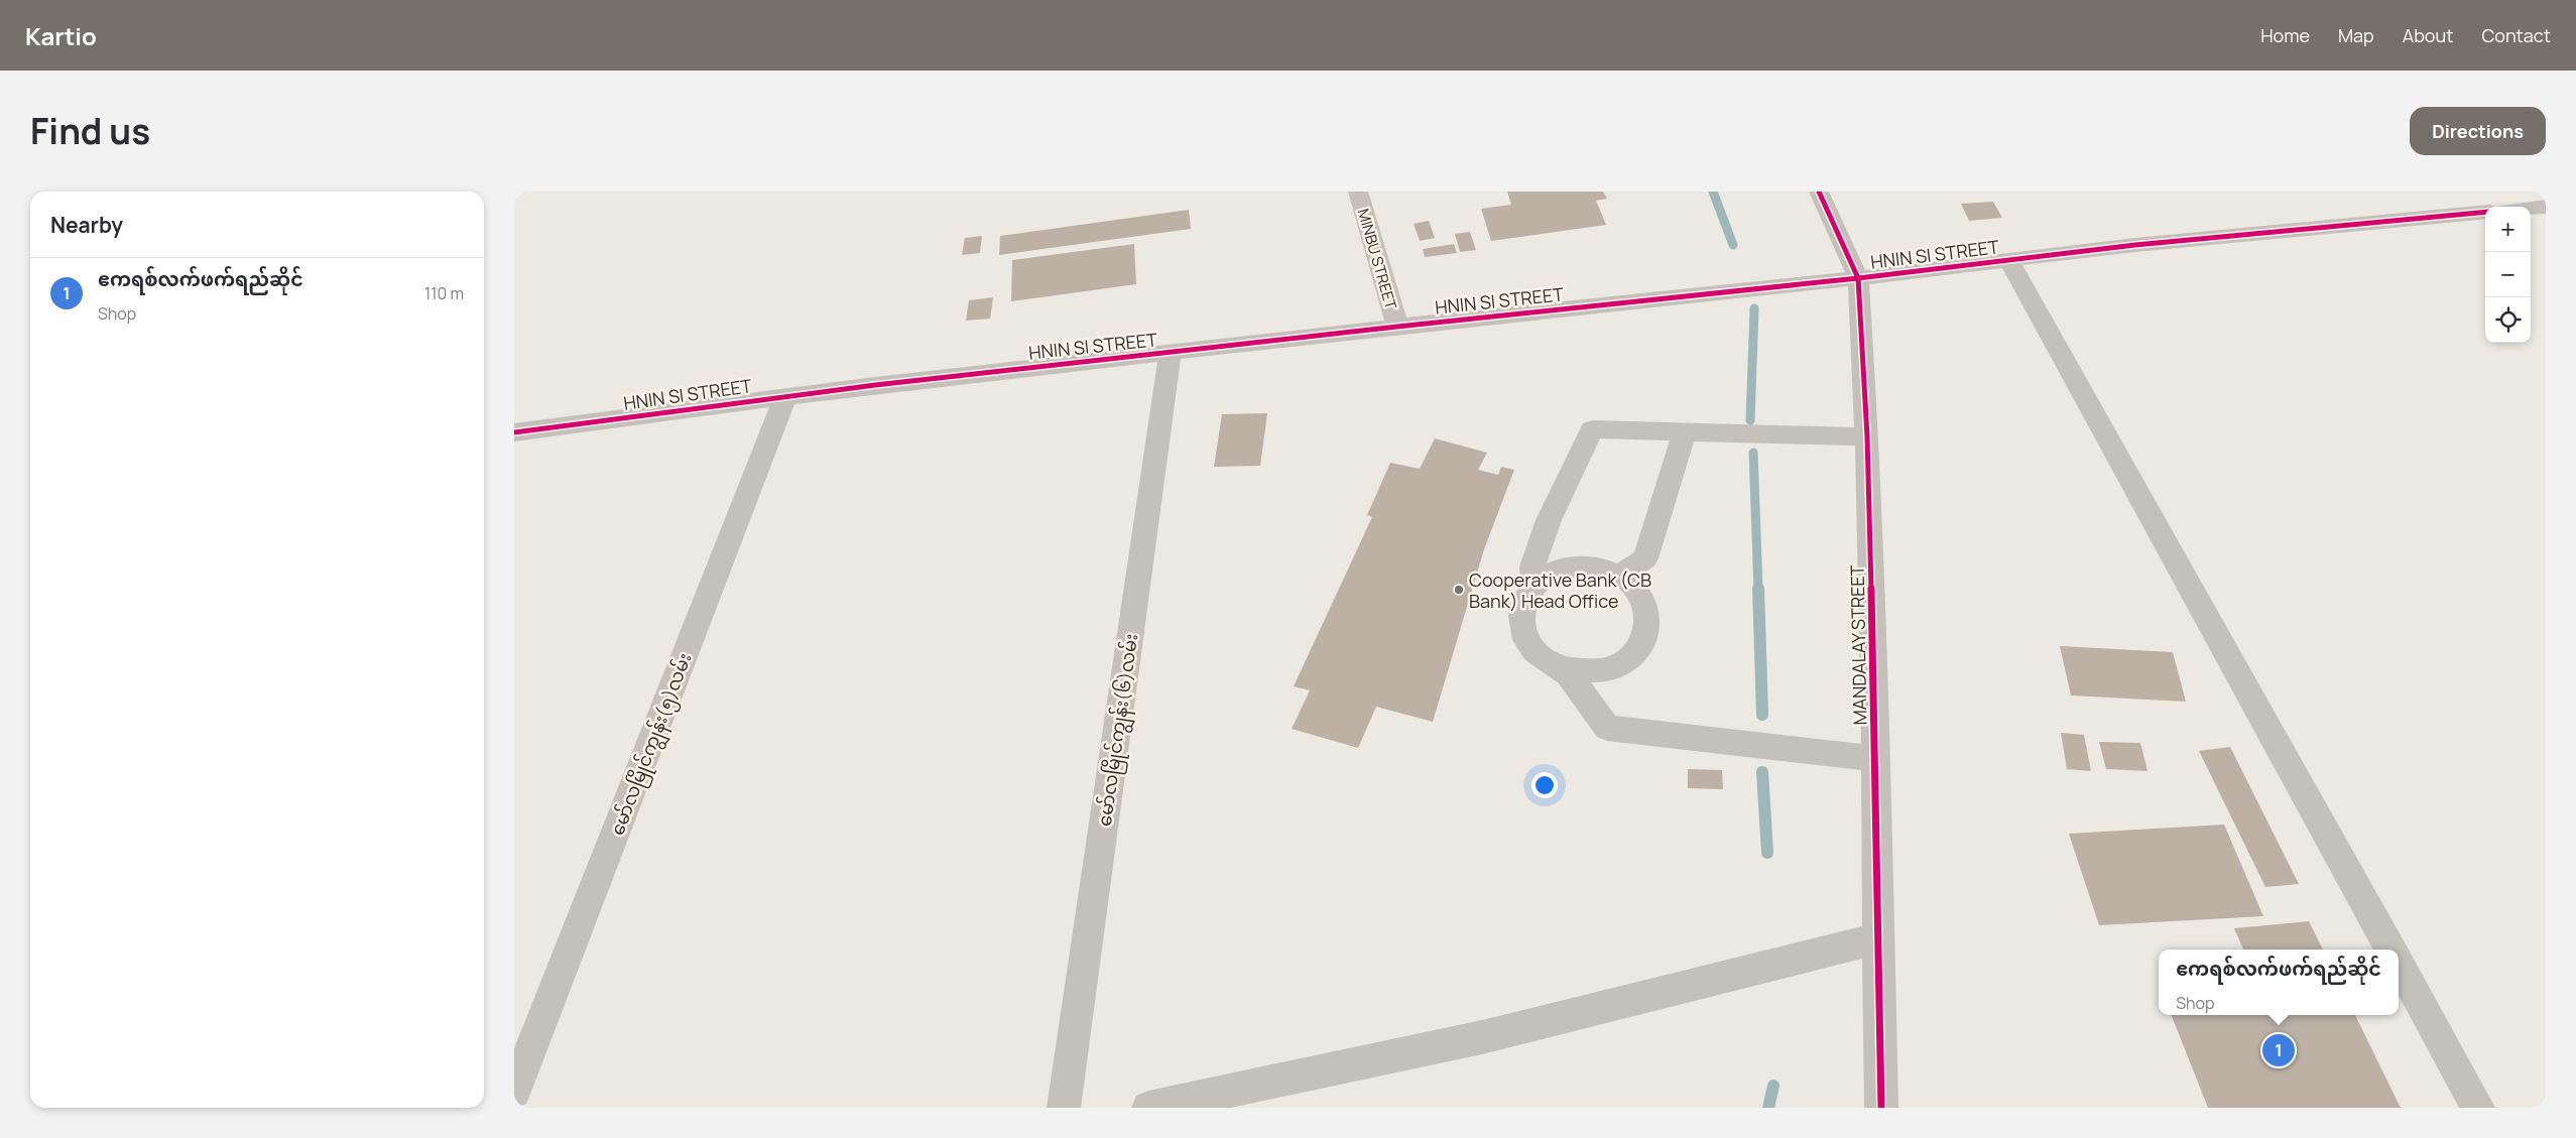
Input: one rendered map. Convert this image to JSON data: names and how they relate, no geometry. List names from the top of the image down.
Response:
{
  "streets": {
    "street": [
      "HNIN SI STREET",
      "MINBU STREET",
      "MANDALAY STREET",
      "မော်လမြိုင်ကျွန်း(၆)လမ်း",
      "မော်လမြိုင်ကျွန်း(၅)လမ်း"
    ]
  },
  "crossings": [
    ["HNIN SI STREET", "MINBU STREET"],
    ["HNIN SI STREET", "MANDALAY STREET"],
    ["HNIN SI STREET", "မော်လမြိုင်ကျွန်း(၆)လမ်း"],
    ["HNIN SI STREET", "မော်လမြိုင်ကျွန်း(၅)လမ်း"]
  ],
  "places": ["Cooperative Bank (CB Bank) Head Office"],
  "page": {
    "header": "Kartio",
    "nav": [
      "Home",
      "Map",
      "About",
      "Contact"
    ],
    "title": "Find us",
    "buttons": "Directions",
    "heading": "Nearby",
    "map_buttons": ["+", "−"],
    "list": [
      {
        "mark": "1",
        "name": "ဧကရစ်လက်ဖက်ရည်ဆိုင်",
        "note": "Shop",
        "value": "110 m"
      }
    ],
    "popup": ["ဧကရစ်လက်ဖက်ရည်ဆိုင်", "Shop"],
    "pins": "1"
  }
}
